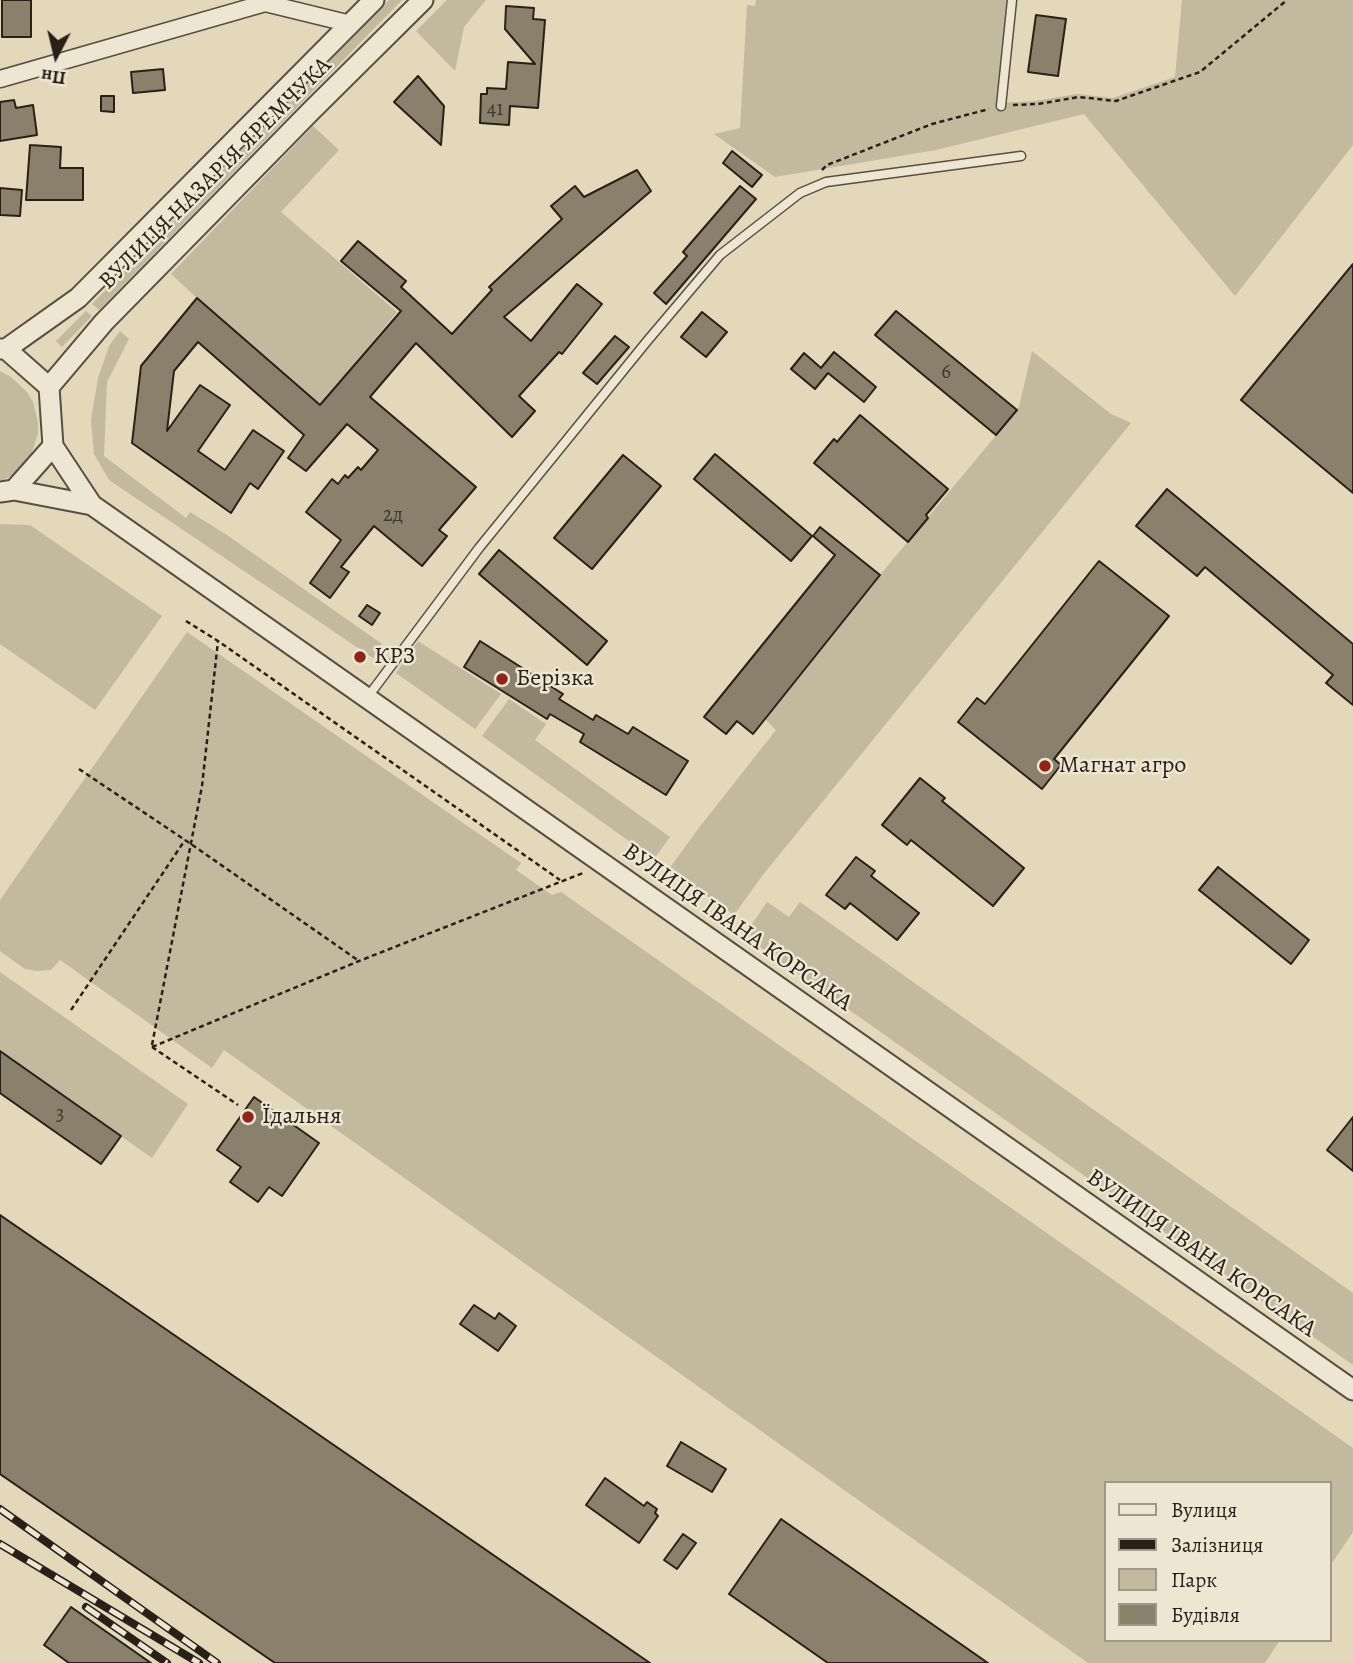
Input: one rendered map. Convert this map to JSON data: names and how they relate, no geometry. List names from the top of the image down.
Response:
{
  "streets": {
    "street": ["ВУЛИЦЯ НАЗАРІЯ ЯРЕМЧУКА", "ВУЛИЦЯ ІВАНА КОРСАКА"]
  },
  "places": [
    "КРЗ",
    "Берізка",
    "Магнат агро",
    "Їдальня"
  ],
  "house_numbers": [
    "41",
    "6",
    "2д",
    "3"
  ],
  "legend": [
    "Вулиця",
    "Залізниця",
    "Парк",
    "Будівля"
  ],
  "north": "bottom"
}
